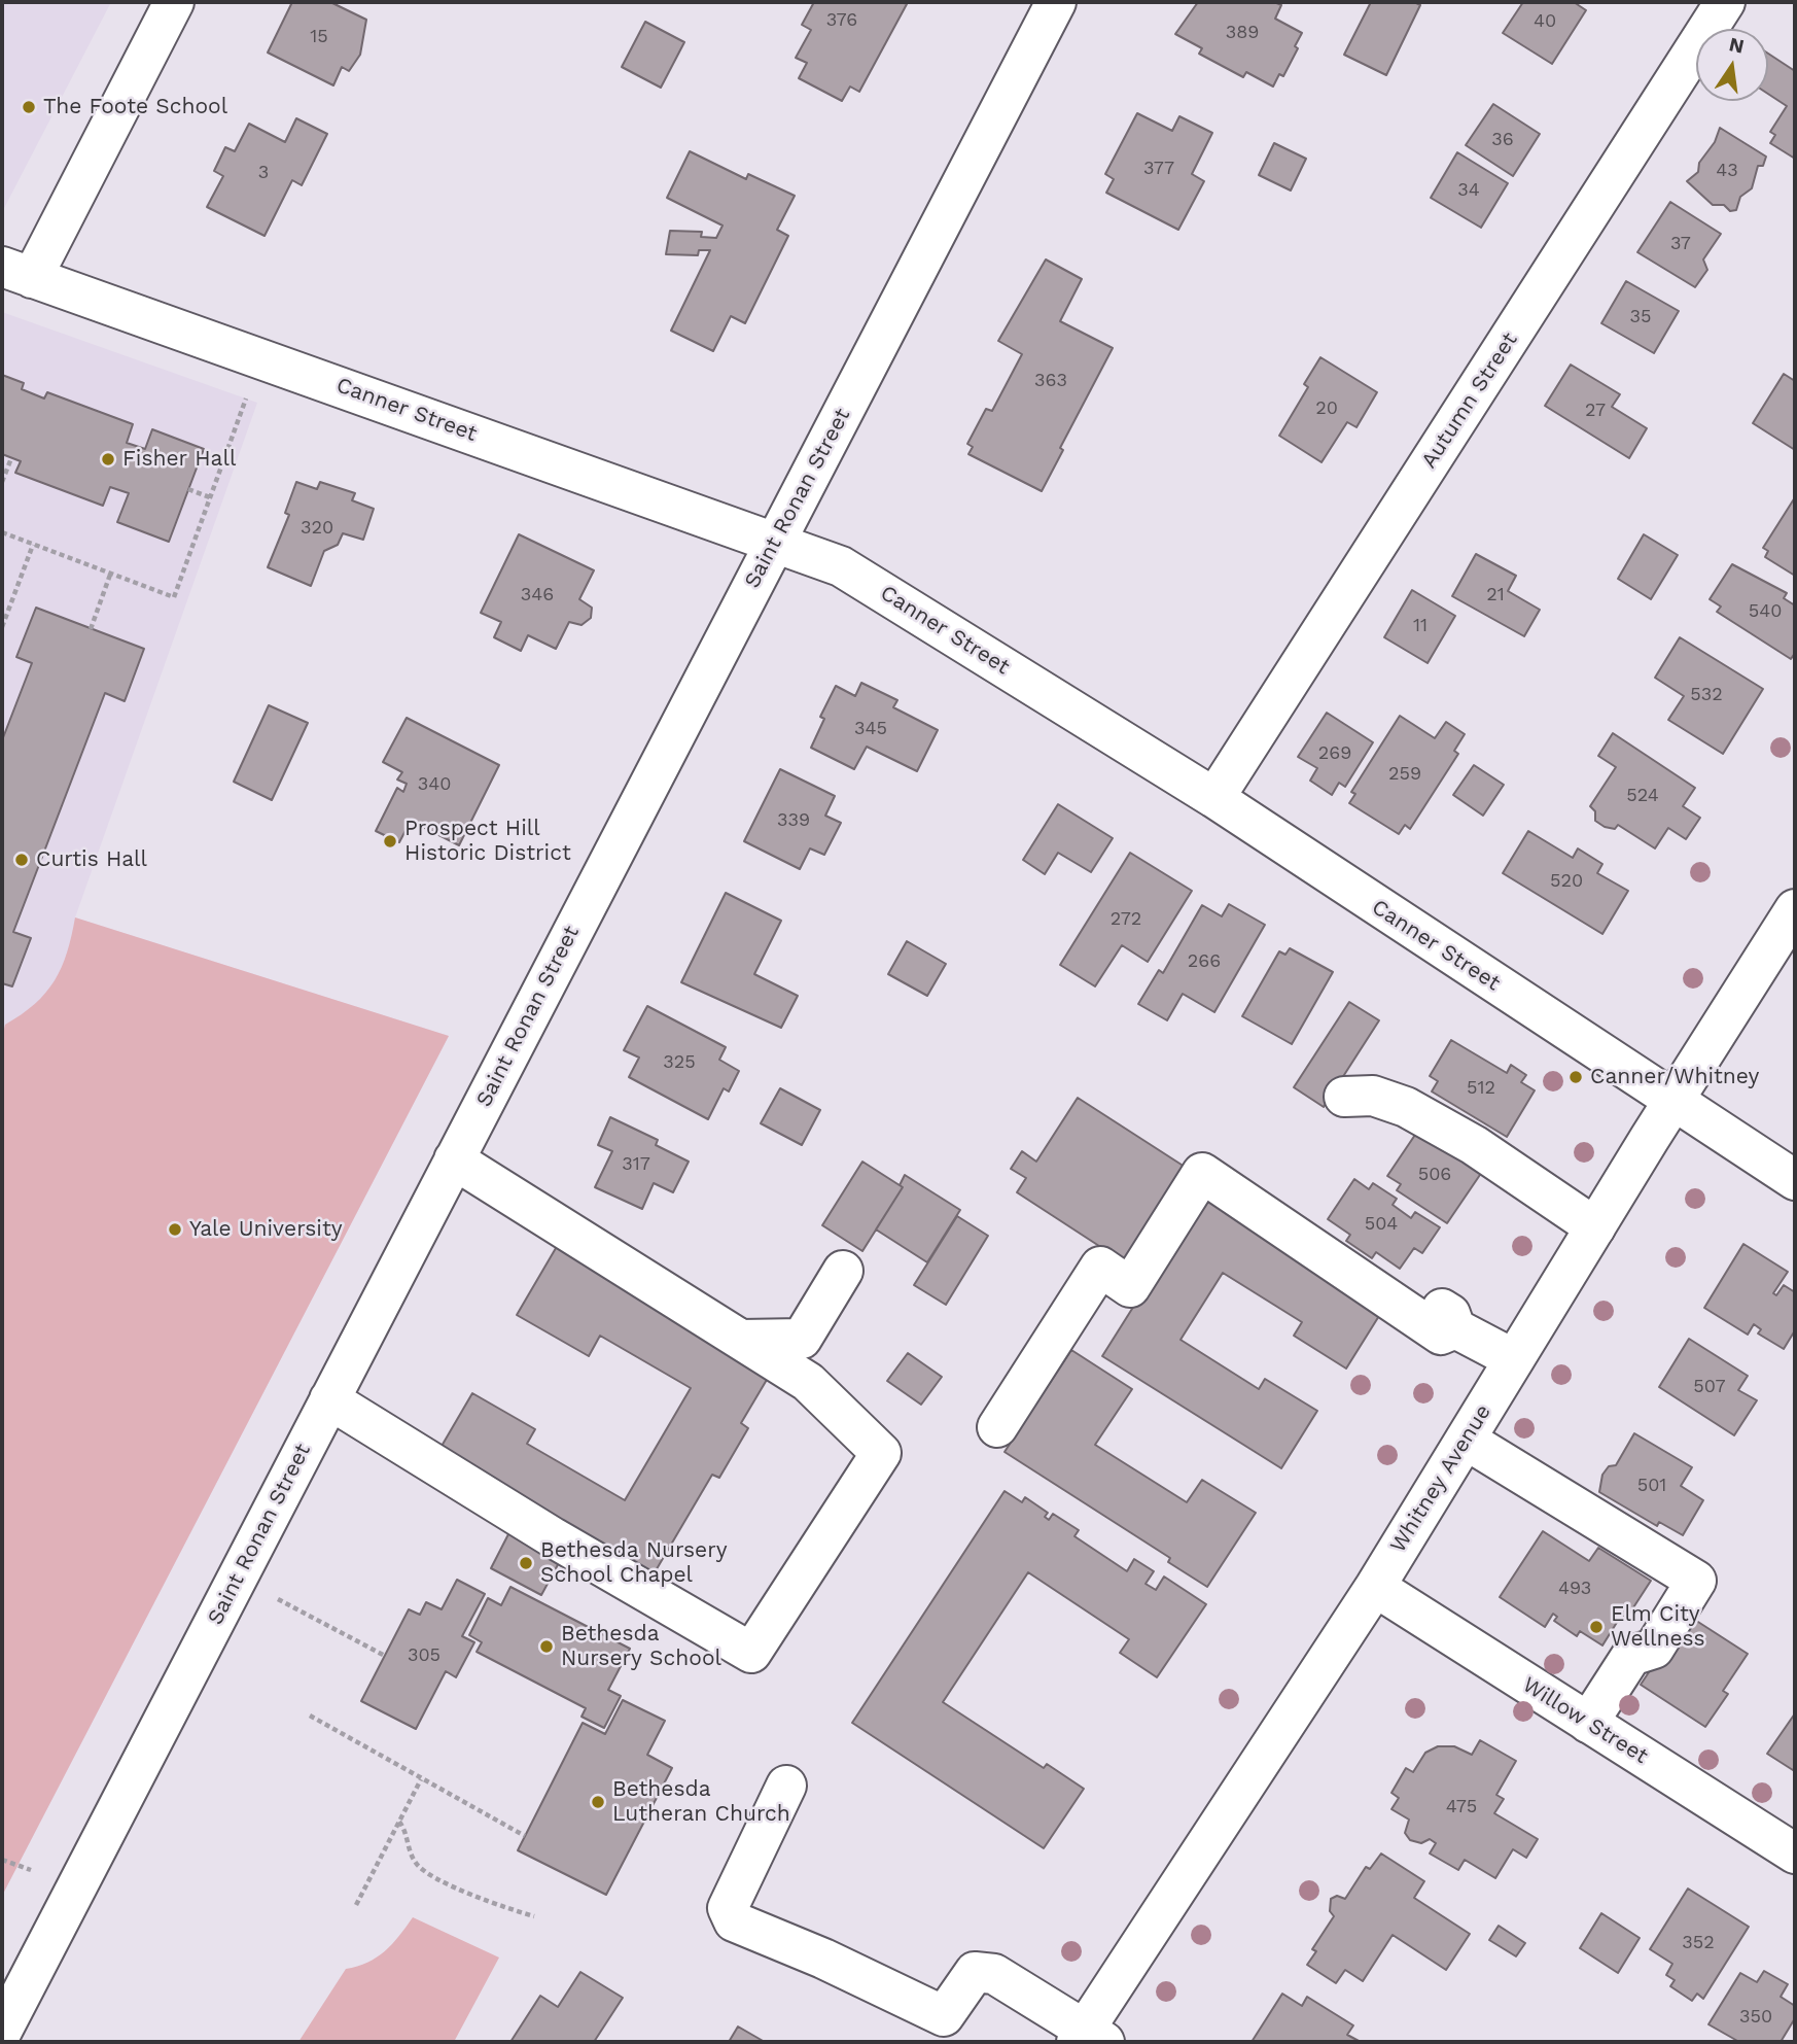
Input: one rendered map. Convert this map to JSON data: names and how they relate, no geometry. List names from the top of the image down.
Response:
{
  "streets": {
    "street": [
      "Autumn Street",
      "Canner Street",
      "Saint Ronan Street",
      "Whitney Avenue",
      "Willow Street"
    ]
  },
  "crossings": [
    ["Autumn Street", "Canner Street"],
    ["Canner Street", "Saint Ronan Street"],
    ["Canner Street", "Whitney Avenue"],
    ["Whitney Avenue", "Willow Street"]
  ],
  "places": [
    "The Foote School",
    "Fisher Hall",
    "Prospect Hill Historic District",
    "Curtis Hall",
    "Canner/Whitney",
    "Yale University",
    "Bethesda Nursery School Chapel",
    "Elm City Wellness",
    "Bethesda Nursery School",
    "Bethesda Lutheran Church"
  ],
  "house_numbers": [
    "376",
    "40",
    "389",
    "15",
    "36",
    "377",
    "43",
    "3",
    "34",
    "37",
    "35",
    "363",
    "20",
    "27",
    "320",
    "346",
    "21",
    "540",
    "11",
    "532",
    "345",
    "269",
    "259",
    "340",
    "524",
    "339",
    "520",
    "272",
    "266",
    "325",
    "512",
    "317",
    "506",
    "504",
    "507",
    "501",
    "493",
    "305",
    "475",
    "352",
    "350"
  ],
  "north": "top"
}
